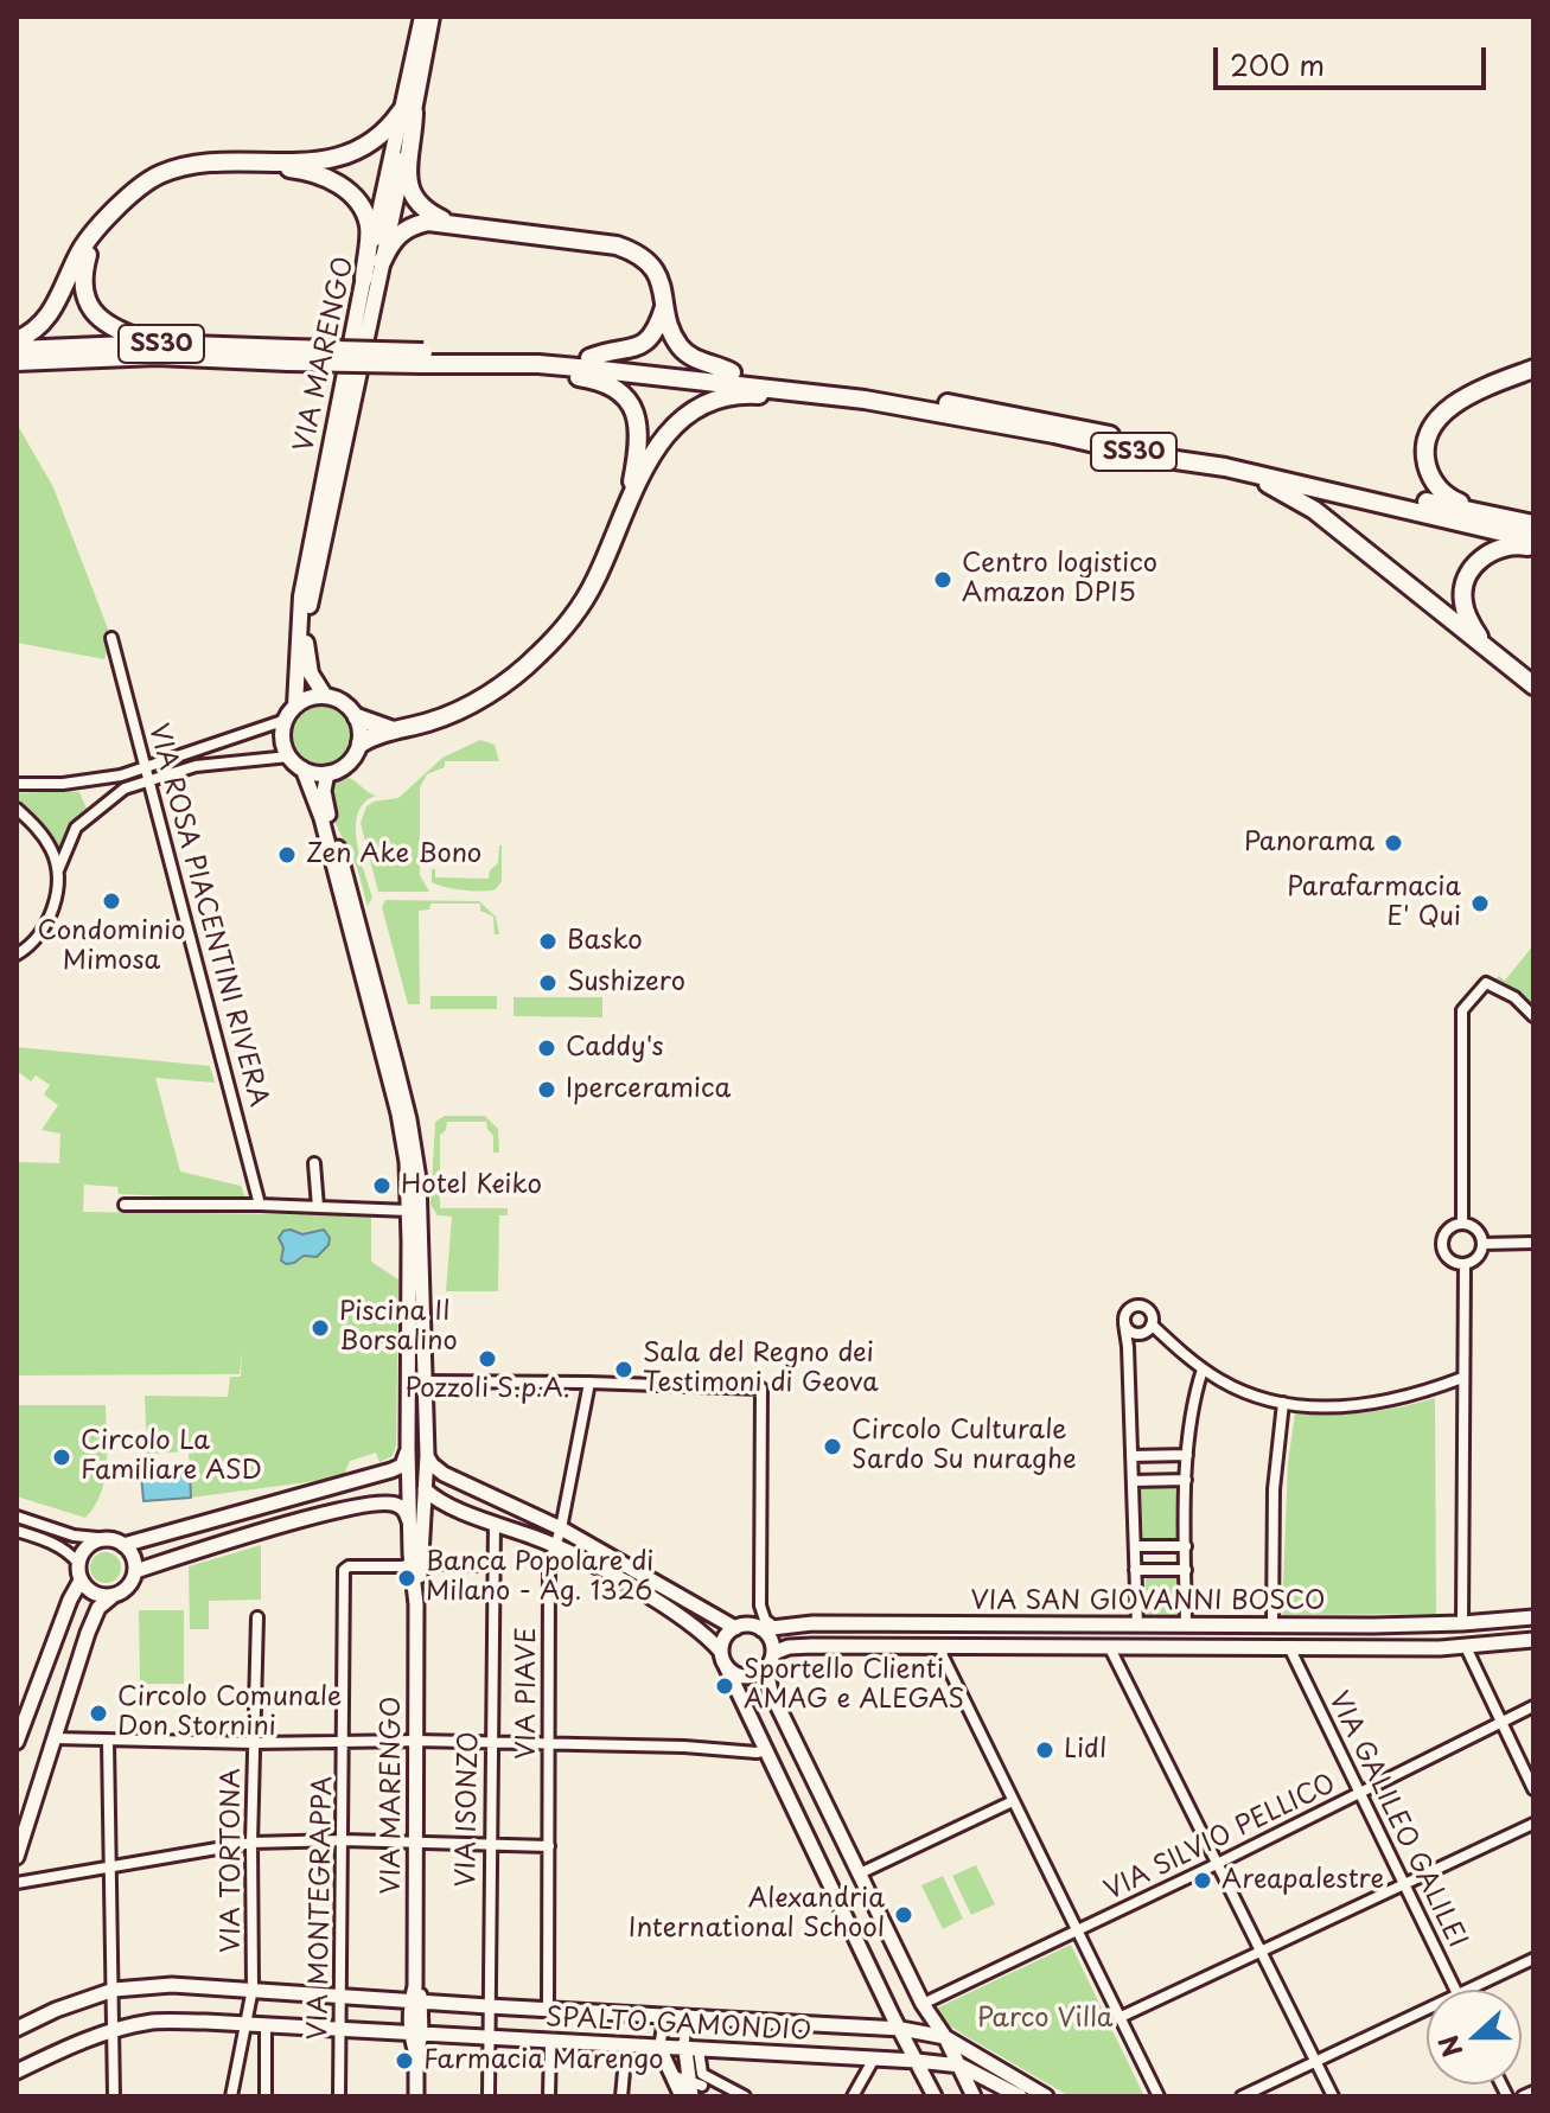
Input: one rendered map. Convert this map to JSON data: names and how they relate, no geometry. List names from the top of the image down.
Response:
{
  "streets": {
    "highway": ["SS30"],
    "main road": ["VIA MARENGO", "VIA SAN GIOVANNI BOSCO", "SPALTO GAMONDIO"],
    "street": [
      "VIA ROSA PIACENTINI RIVERA",
      "VIA PIAVE",
      "VIA ISONZO",
      "VIA GALILEO GALILEI",
      "VIA SILVIO PELLICO",
      "VIA TORTONA",
      "VIA MONTEGRAPPA"
    ]
  },
  "crossings": [
    ["VIA MARENGO", "VIA MONTEGRAPPA"],
    ["VIA MARENGO", "SPALTO GAMONDIO"],
    ["VIA SAN GIOVANNI BOSCO", "VIA PIAVE"],
    ["VIA SAN GIOVANNI BOSCO", "VIA GALILEO GALILEI"],
    ["VIA PIAVE", "SPALTO GAMONDIO"],
    ["VIA ISONZO", "SPALTO GAMONDIO"],
    ["VIA GALILEO GALILEI", "VIA SILVIO PELLICO"],
    ["VIA MONTEGRAPPA", "SPALTO GAMONDIO"]
  ],
  "parks": ["Parco Villa"],
  "places": [
    "Centro logistico Amazon DPI5",
    "Panorama",
    "Zen Ake Bono",
    "Condominio Mimosa",
    "Parafarmacia E' Qui",
    "Basko",
    "Sushizero",
    "Caddy's",
    "Iperceramica",
    "Hotel Keiko",
    "Piscina Il Borsalino",
    "Pozzoli S.p.A.",
    "Sala del Regno dei Testimoni di Geova",
    "Circolo Culturale Sardo Su nuraghe",
    "Circolo La Familiare ASD",
    "Banca Popolare di Milano - Ag. 1326",
    "Sportello Clienti AMAG e ALEGAS",
    "Circolo Comunale Don Stornini",
    "Lidl",
    "Areapalestre",
    "Alexandria International School",
    "Farmacia Marengo"
  ],
  "scale_bar": "200 m",
  "north": "left"
}
